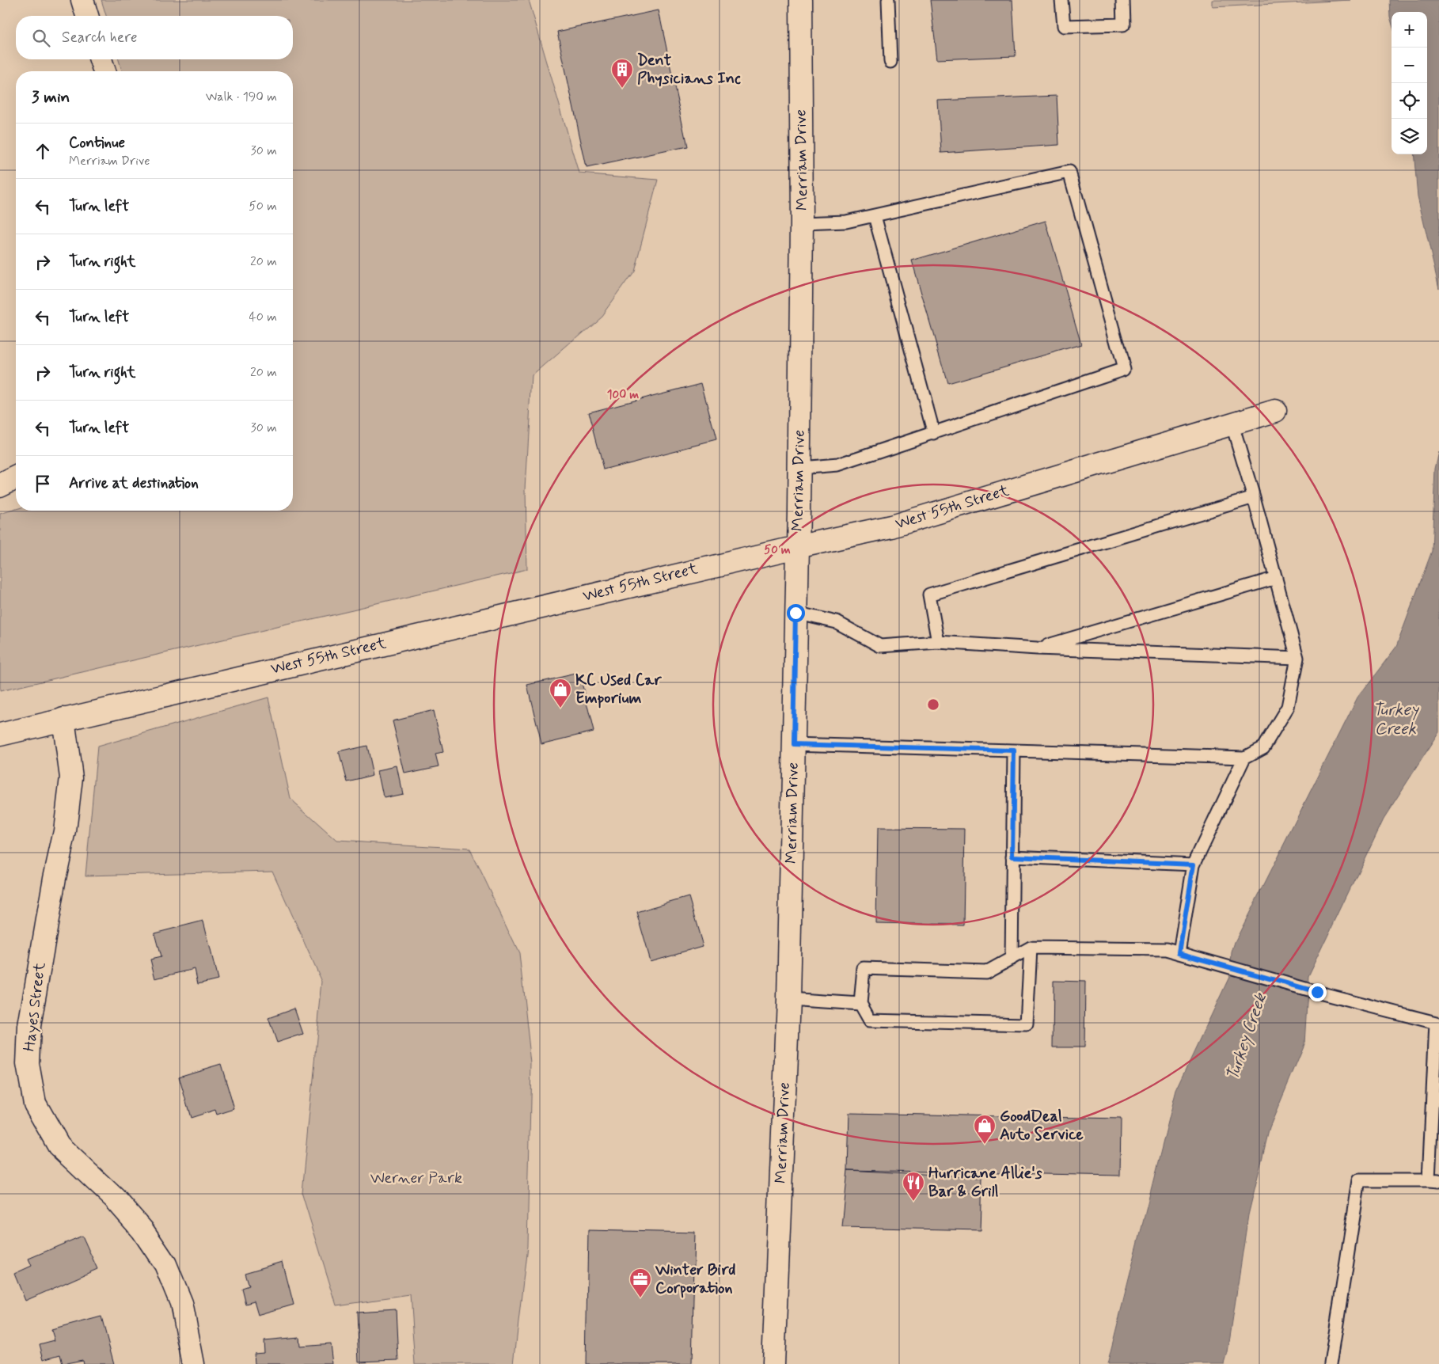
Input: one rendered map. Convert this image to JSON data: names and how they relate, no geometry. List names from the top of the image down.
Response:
{
  "streets": {
    "street": ["Merriam Drive", "West 55th Street", "Hayes Street"]
  },
  "crossings": [
    ["Merriam Drive", "West 55th Street"],
    ["West 55th Street", "Hayes Street"]
  ],
  "water": ["Turkey Creek"],
  "parks": ["Werner Park"],
  "places": {
    "building": ["Dent Physicians Inc"],
    "shop": ["KC Used Car Emporium", "GoodDeal Auto Service"],
    "restaurant": ["Hurricane Allie's Bar & Grill"],
    "office": ["Winter Bird Corporation"]
  },
  "page": {
    "map_buttons": ["+", "−"],
    "search": "Search here",
    "heading": ["3 min", "Walk · 190 m"],
    "list": [
      ["Continue", "Merriam Drive", "30 m"],
      ["Turn left", "50 m"],
      ["Turn right", "20 m"],
      ["Turn left", "40 m"],
      ["Turn right", "20 m"],
      ["Turn left", "30 m"],
      "Arrive at destination"
    ]
  },
  "rings": ["100 m", "50 m"]
}
